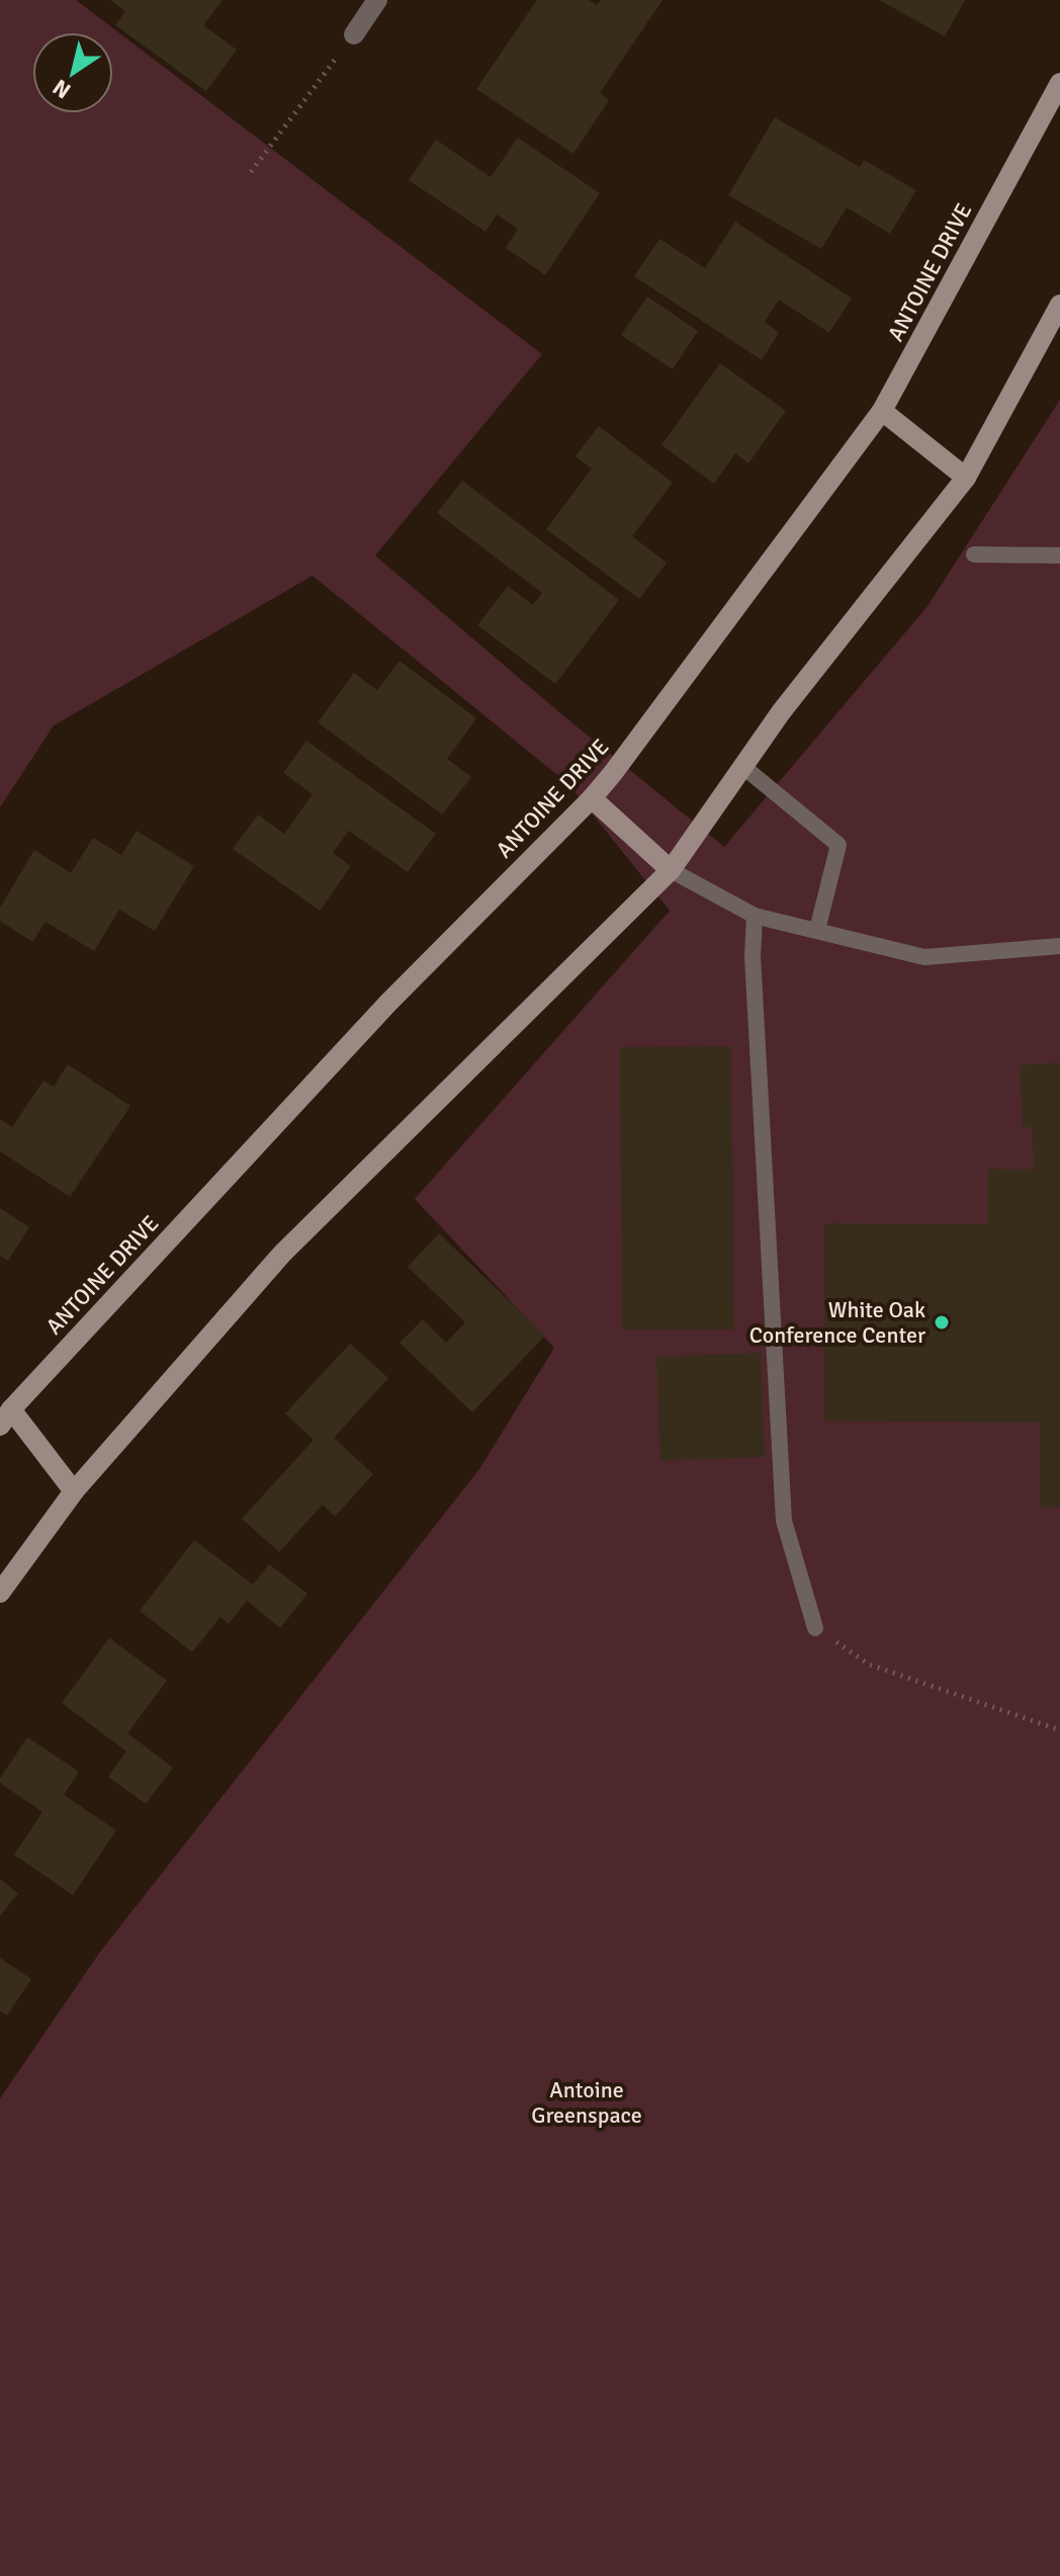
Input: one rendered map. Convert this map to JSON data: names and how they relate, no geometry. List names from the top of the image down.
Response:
{
  "streets": {
    "main road": ["ANTOINE DRIVE"]
  },
  "parks": ["Antoine Greenspace"],
  "places": ["White Oak Conference Center"],
  "north": "bottom left"
}
